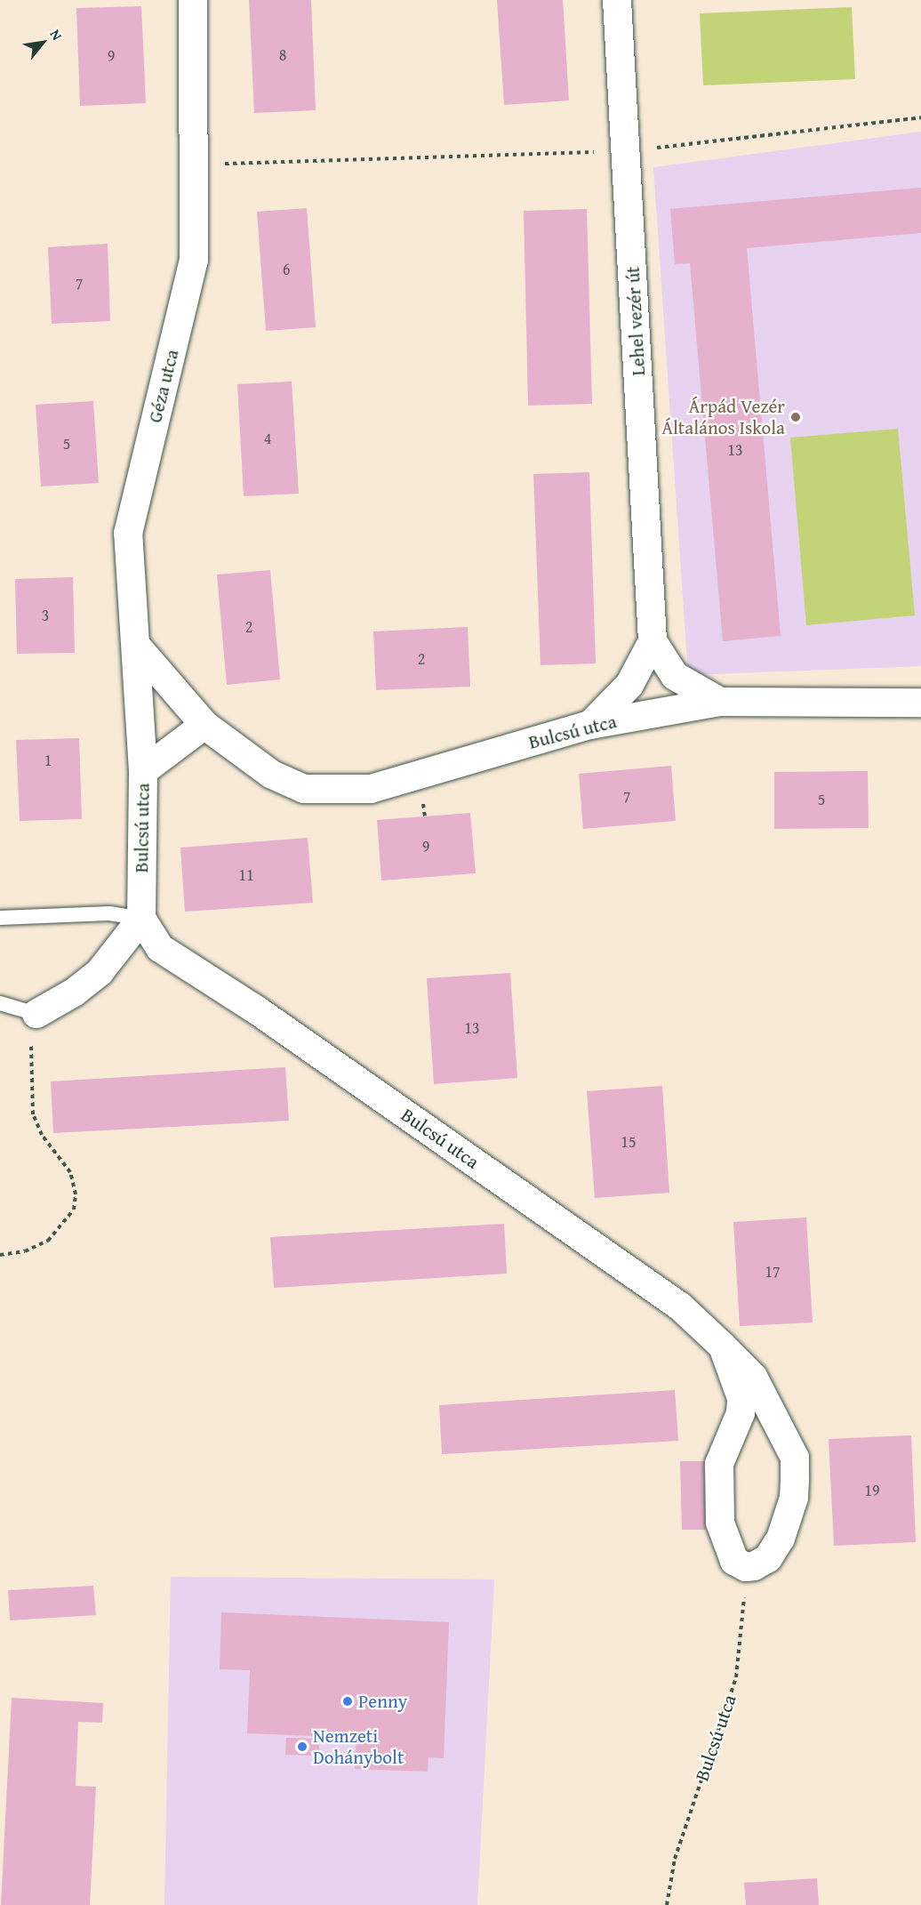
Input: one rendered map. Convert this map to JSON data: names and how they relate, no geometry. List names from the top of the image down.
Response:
{
  "streets": {
    "street": ["Lehel vezér út", "Géza utca", "Bulcsú utca"]
  },
  "crossings": [
    ["Géza utca", "Bulcsú utca"]
  ],
  "places": ["Árpád Vezér Általános Iskola", "Penny", "Nemzeti Dohánybolt"],
  "house_numbers": [
    "8",
    "9",
    "6",
    "7",
    "4",
    "5",
    "13",
    "3",
    "2",
    "2",
    "1",
    "7",
    "5",
    "9",
    "11",
    "13",
    "15",
    "17",
    "19"
  ],
  "north": "top right"
}
